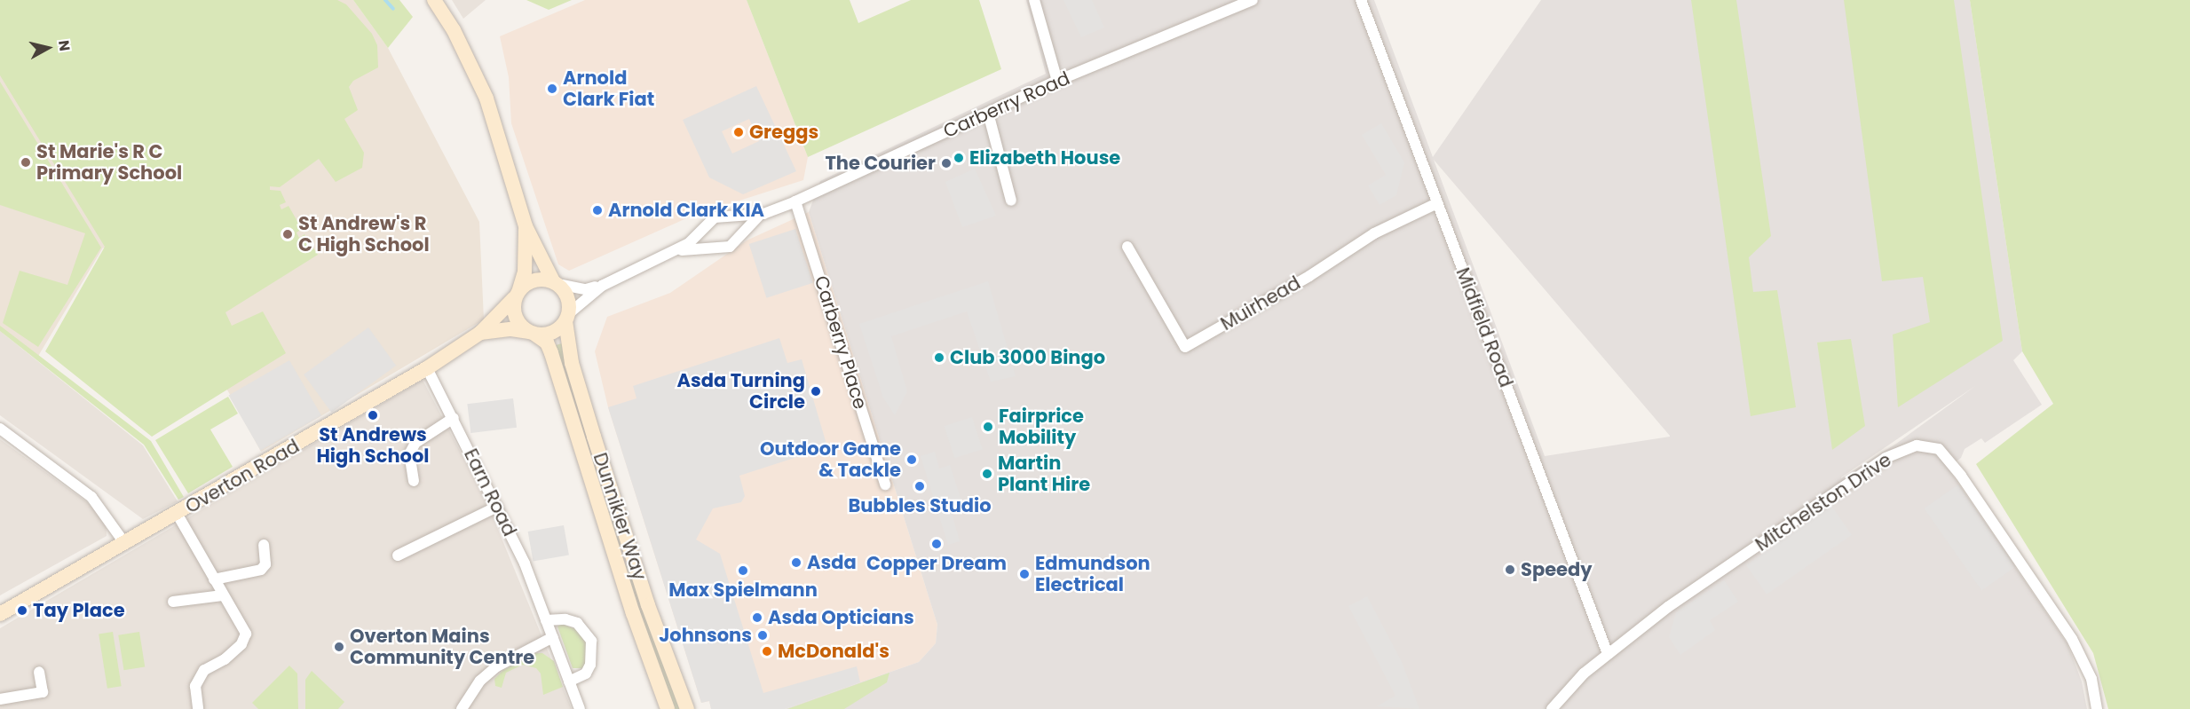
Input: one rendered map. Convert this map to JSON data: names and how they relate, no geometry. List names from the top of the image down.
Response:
{
  "streets": {
    "main road": ["Overton Road", "Dunnikier Way"],
    "street": [
      "Carberry Road",
      "Muirhead",
      "Midfield Road",
      "Carberry Place",
      "Earn Road",
      "Mitchelston Drive"
    ]
  },
  "crossings": [
    ["Carberry Road", "Carberry Place"],
    ["Carberry Road", "Overton Road"],
    ["Carberry Road", "Dunnikier Way"],
    ["Muirhead", "Midfield Road"],
    ["Midfield Road", "Mitchelston Drive"],
    ["Overton Road", "Earn Road"],
    ["Overton Road", "Dunnikier Way"]
  ],
  "places": [
    "Arnold Clark Fiat",
    "Greggs",
    "Elizabeth House",
    "St Marie's R C Primary School",
    "The Courier",
    "Arnold Clark KIA",
    "St Andrew's R C High School",
    "Club 3000 Bingo",
    "Asda Turning Circle",
    "St Andrews High School",
    "Fairprice Mobility",
    "Outdoor Game & Tackle",
    "Martin Plant Hire",
    "Bubbles Studio",
    "Copper Dream",
    "Asda",
    "Speedy",
    "Max Spielmann",
    "Edmundson Electrical",
    "Tay Place",
    "Asda Opticians",
    "Johnsons",
    "Overton Mains Community Centre",
    "McDonald's"
  ],
  "north": "right"
}
